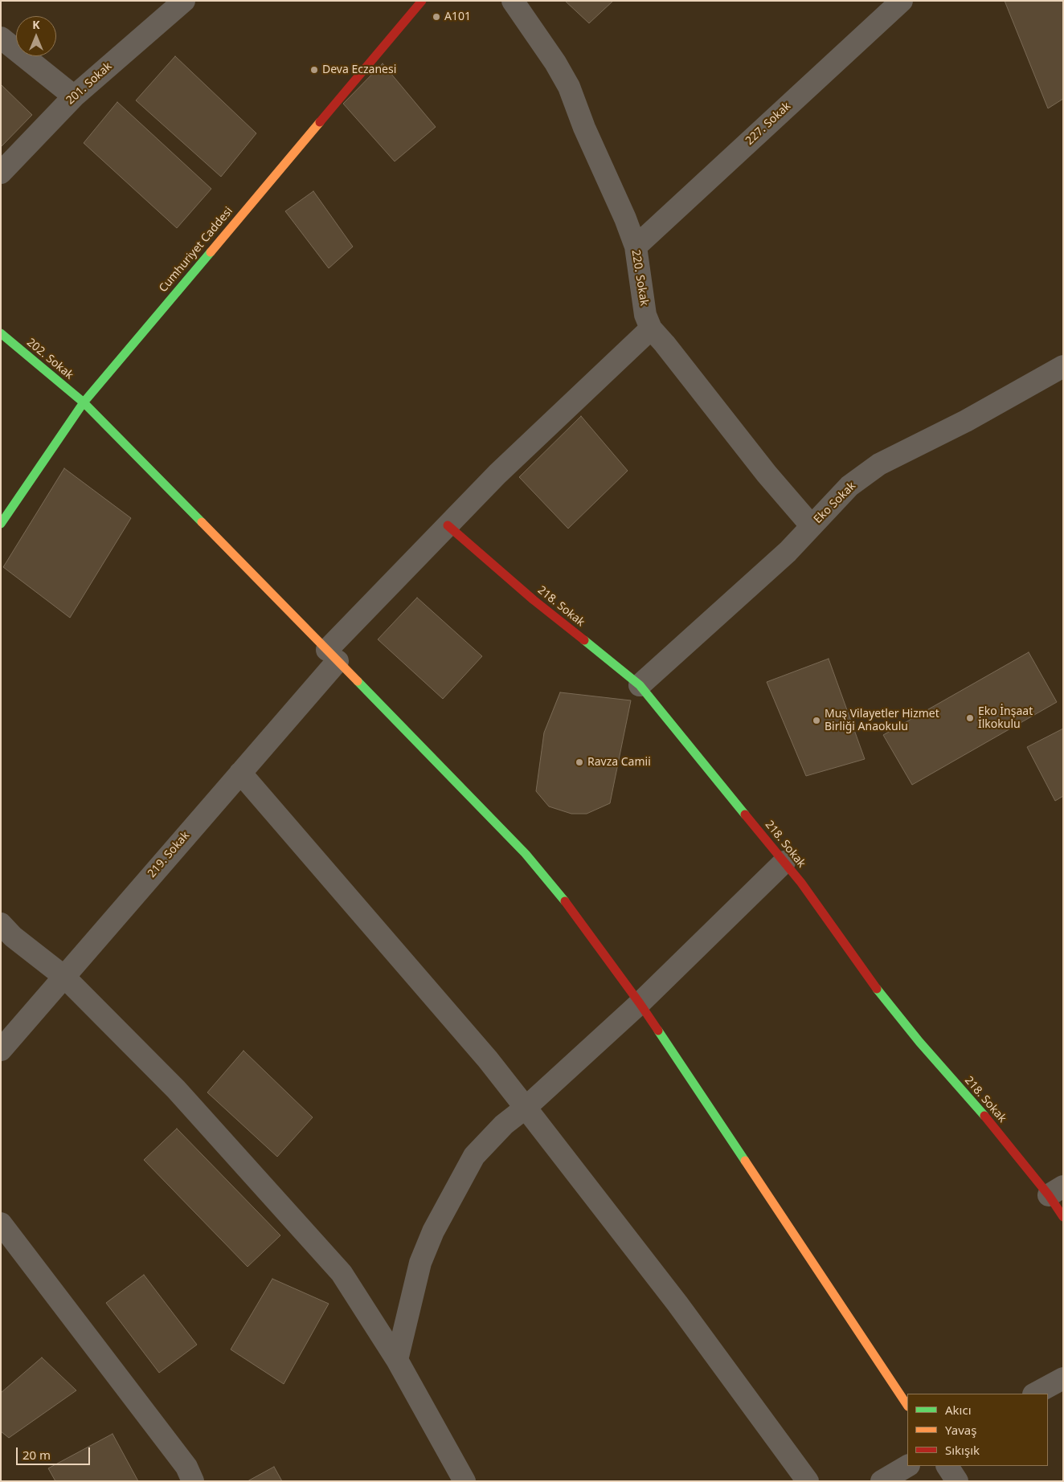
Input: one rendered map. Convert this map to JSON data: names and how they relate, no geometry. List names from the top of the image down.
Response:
{
  "streets": {
    "street": [
      "201. Sokak",
      "227. Sokak",
      "Cumhuriyet Caddesi",
      "220. Sokak",
      "202. Sokak",
      "Eko Sokak",
      "218. Sokak",
      "219. Sokak"
    ]
  },
  "crossings": [
    ["227. Sokak", "220. Sokak"],
    ["Cumhuriyet Caddesi", "202. Sokak"],
    ["220. Sokak", "Eko Sokak"],
    ["220. Sokak", "219. Sokak"],
    ["202. Sokak", "219. Sokak"],
    ["Eko Sokak", "218. Sokak"],
    ["218. Sokak", "219. Sokak"]
  ],
  "places": [
    "A101",
    "Deva Eczanesi",
    "Eko İnşaat İlkokulu",
    "Muş Vilayetler Hizmet Birliği Anaokulu",
    "Ravza Camii"
  ],
  "legend": ["Akıcı", "Yavaş", "Sıkışık"],
  "scale_bar": "20 m",
  "north": "top"
}
